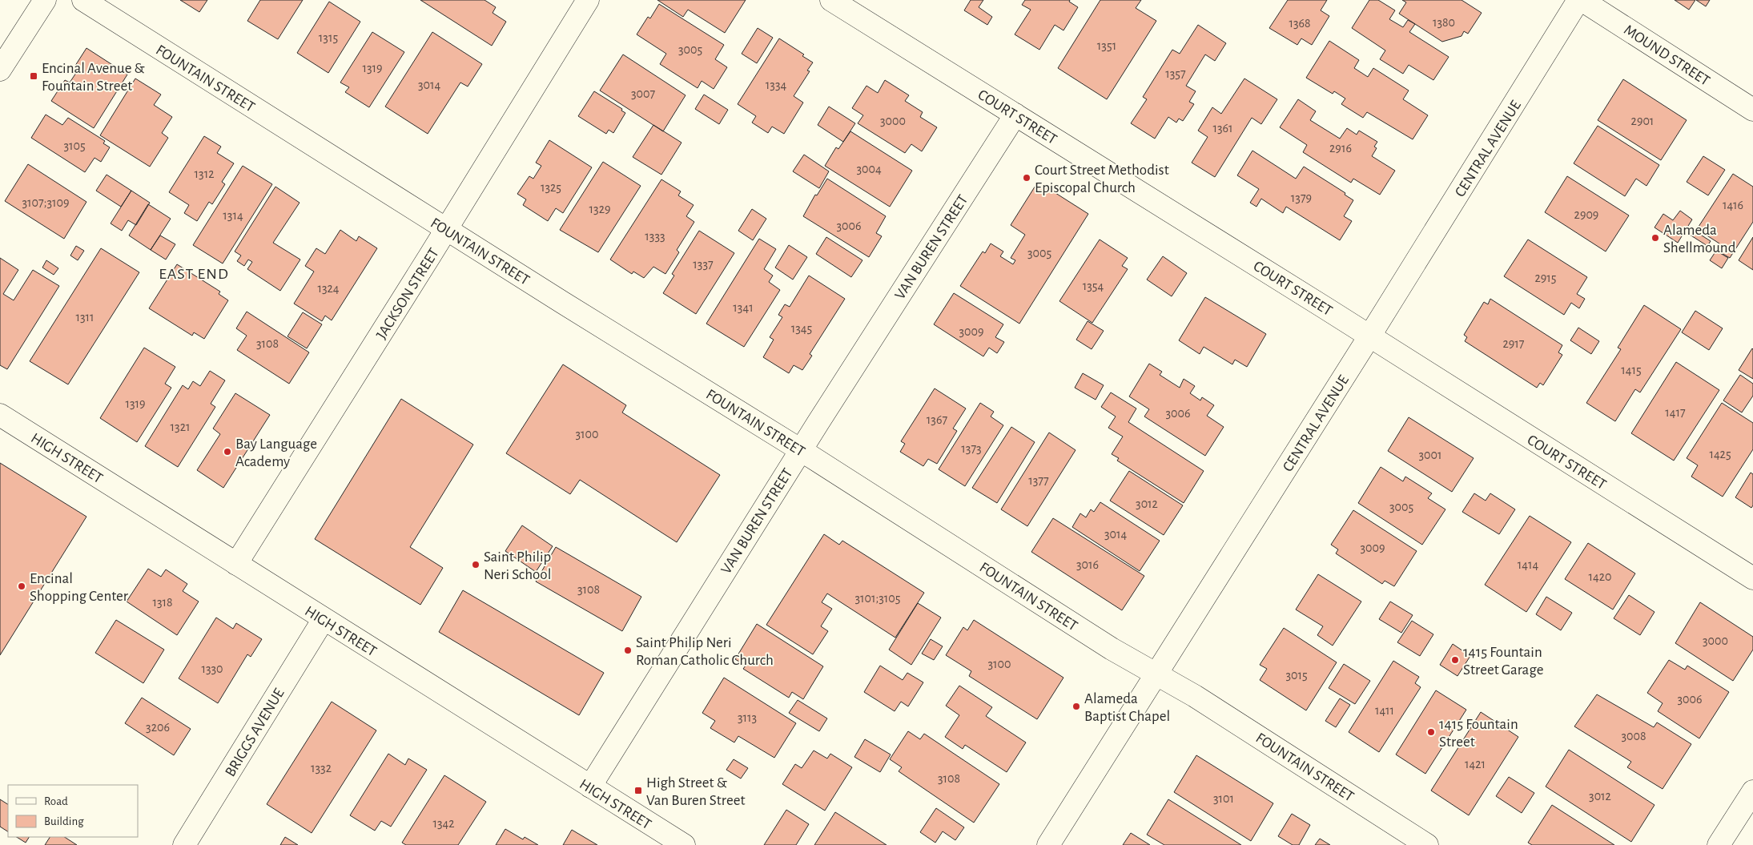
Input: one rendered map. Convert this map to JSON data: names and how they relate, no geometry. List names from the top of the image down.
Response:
{
  "streets": {
    "street": [
      "MOUND STREET",
      "FOUNTAIN STREET",
      "COURT STREET",
      "CENTRAL AVENUE",
      "VAN BUREN STREET",
      "JACKSON STREET",
      "HIGH STREET",
      "BRIGGS AVENUE"
    ]
  },
  "crossings": [
    ["MOUND STREET", "CENTRAL AVENUE"],
    ["FOUNTAIN STREET", "CENTRAL AVENUE"],
    ["FOUNTAIN STREET", "VAN BUREN STREET"],
    ["FOUNTAIN STREET", "JACKSON STREET"],
    ["COURT STREET", "CENTRAL AVENUE"],
    ["COURT STREET", "VAN BUREN STREET"],
    ["VAN BUREN STREET", "HIGH STREET"],
    ["JACKSON STREET", "HIGH STREET"],
    ["HIGH STREET", "BRIGGS AVENUE"]
  ],
  "districts": ["EAST END"],
  "places": {
    "transit": ["Encinal Avenue & Fountain Street", "High Street & Van Buren Street"],
    "other": [
      "Court Street Methodist Episcopal Church",
      "Alameda Shellmound",
      "Bay Language Academy",
      "Saint Philip Neri School",
      "Encinal Shopping Center",
      "Saint Philip Neri Roman Catholic Church",
      "1415 Fountain Street Garage",
      "Alameda Baptist Chapel",
      "1415 Fountain Street"
    ]
  },
  "house_numbers": [
    "1380",
    "1368",
    "1315",
    "1351",
    "3005",
    "1319",
    "1357",
    "3014",
    "1334",
    "3007",
    "3000",
    "2901",
    "1361",
    "3105",
    "2916",
    "3004",
    "1312",
    "1325",
    "1379",
    "3107;3109",
    "1416",
    "1329",
    "2909",
    "1314",
    "3006",
    "1333",
    "3005",
    "1337",
    "2915",
    "1354",
    "1324",
    "1341",
    "1311",
    "1345",
    "3009",
    "3108",
    "2917",
    "1415",
    "1319",
    "1417",
    "3006",
    "1367",
    "1321",
    "3100",
    "1373",
    "1425",
    "3001",
    "1377",
    "3012",
    "3005",
    "3014",
    "3009",
    "3016",
    "1414",
    "1420",
    "3108",
    "3101;3105",
    "1318",
    "3000",
    "3100",
    "1330",
    "3015",
    "3006",
    "1411",
    "3113",
    "3206",
    "3008",
    "1421",
    "1332",
    "3108",
    "3012",
    "3101",
    "1342"
  ],
  "legend": ["Road", "Building"]
}
